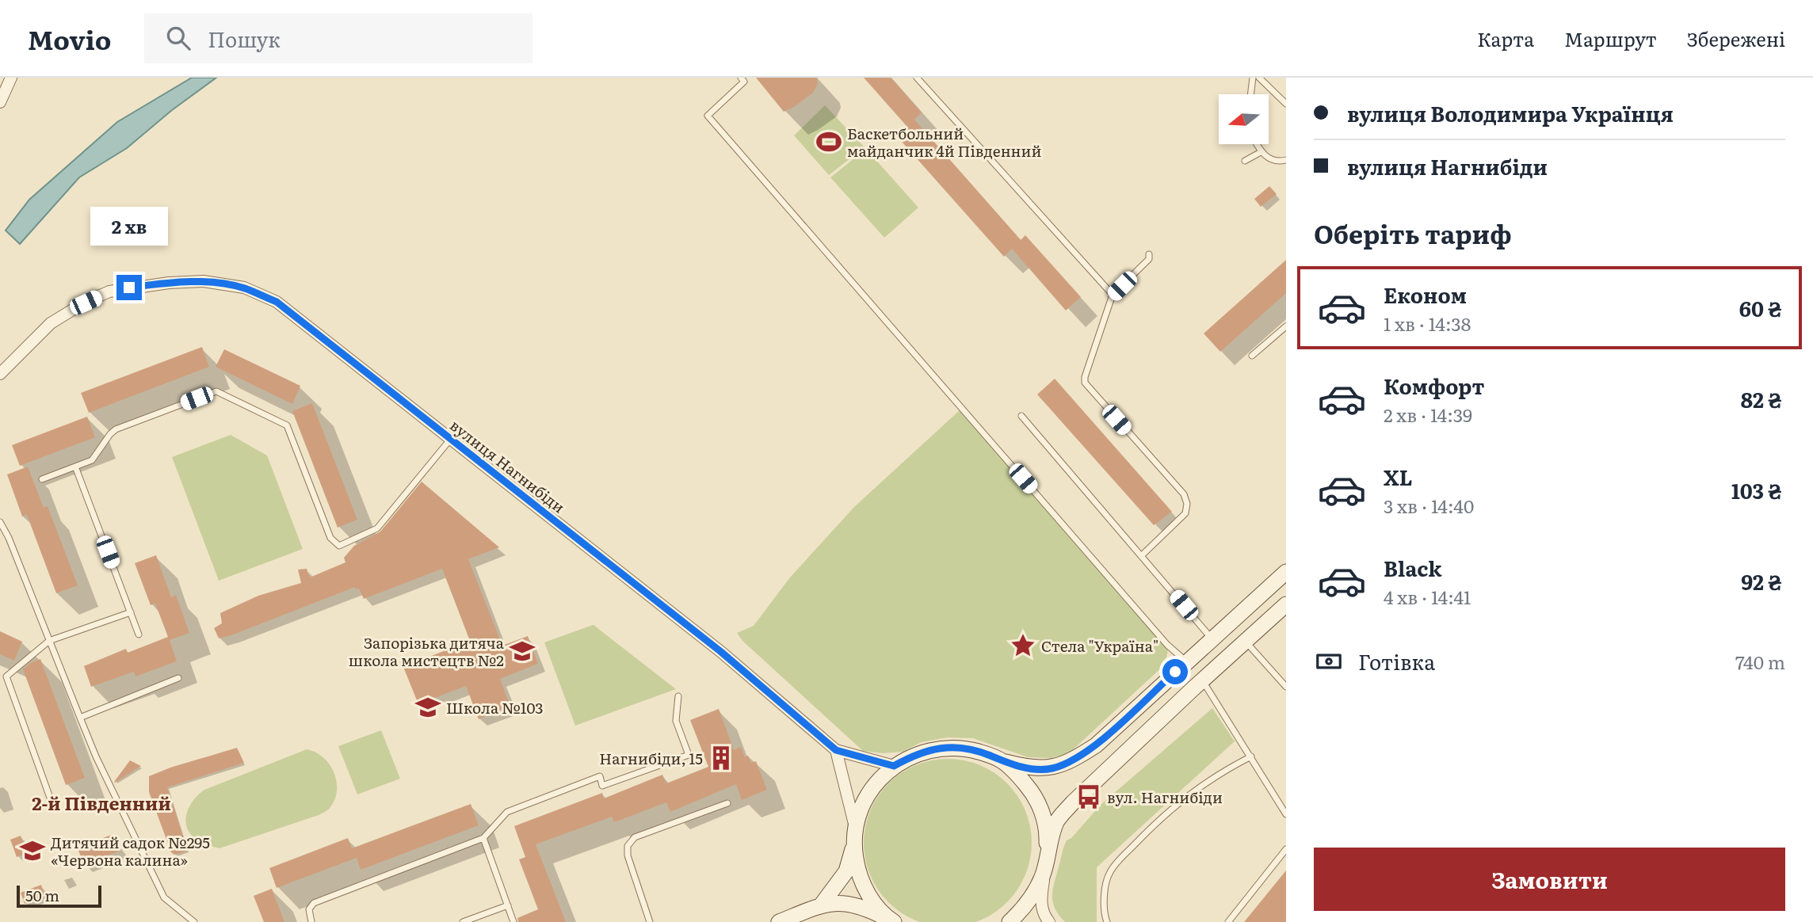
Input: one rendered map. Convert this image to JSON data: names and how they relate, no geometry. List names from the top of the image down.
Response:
{
  "streets": {
    "street": ["вулиця Нагнибіди"]
  },
  "districts": ["2-й Південний"],
  "places": {
    "sports": ["Баскетбольний майданчик 4й Південний"],
    "place": ["Стела \"Україна\""],
    "school or university": ["Запорізька дитяча школа мистецтв №2", "Школа №103", "Дитячий садок №295 «Червона калина»"],
    "building": ["Нагнибіди, 15"],
    "bus stop": ["вул. Нагнибіди"]
  },
  "scale_bar": "50 m",
  "north": "left",
  "page": {
    "header": "Movio",
    "search": "Пошук",
    "nav": ["Карта", "Маршрут", "Збережені"],
    "banner": ["вулиця Володимира Українця", "вулиця Нагнибіди"],
    "heading": "Оберіть тариф",
    "bubble": "2 хв",
    "list": [
      {
        "name": "Економ",
        "note": "1 хв · 14:38",
        "value": "60 ₴"
      },
      {
        "name": "Комфорт",
        "note": "2 хв · 14:39",
        "value": "82 ₴"
      },
      {
        "name": "XL",
        "note": "3 хв · 14:40",
        "value": "103 ₴"
      },
      {
        "name": "Black",
        "note": "4 хв · 14:41",
        "value": "92 ₴"
      }
    ],
    "pay": ["Готівка", "740 m"],
    "buttons": "Замовити",
    "scale": "50 m"
  }
}
